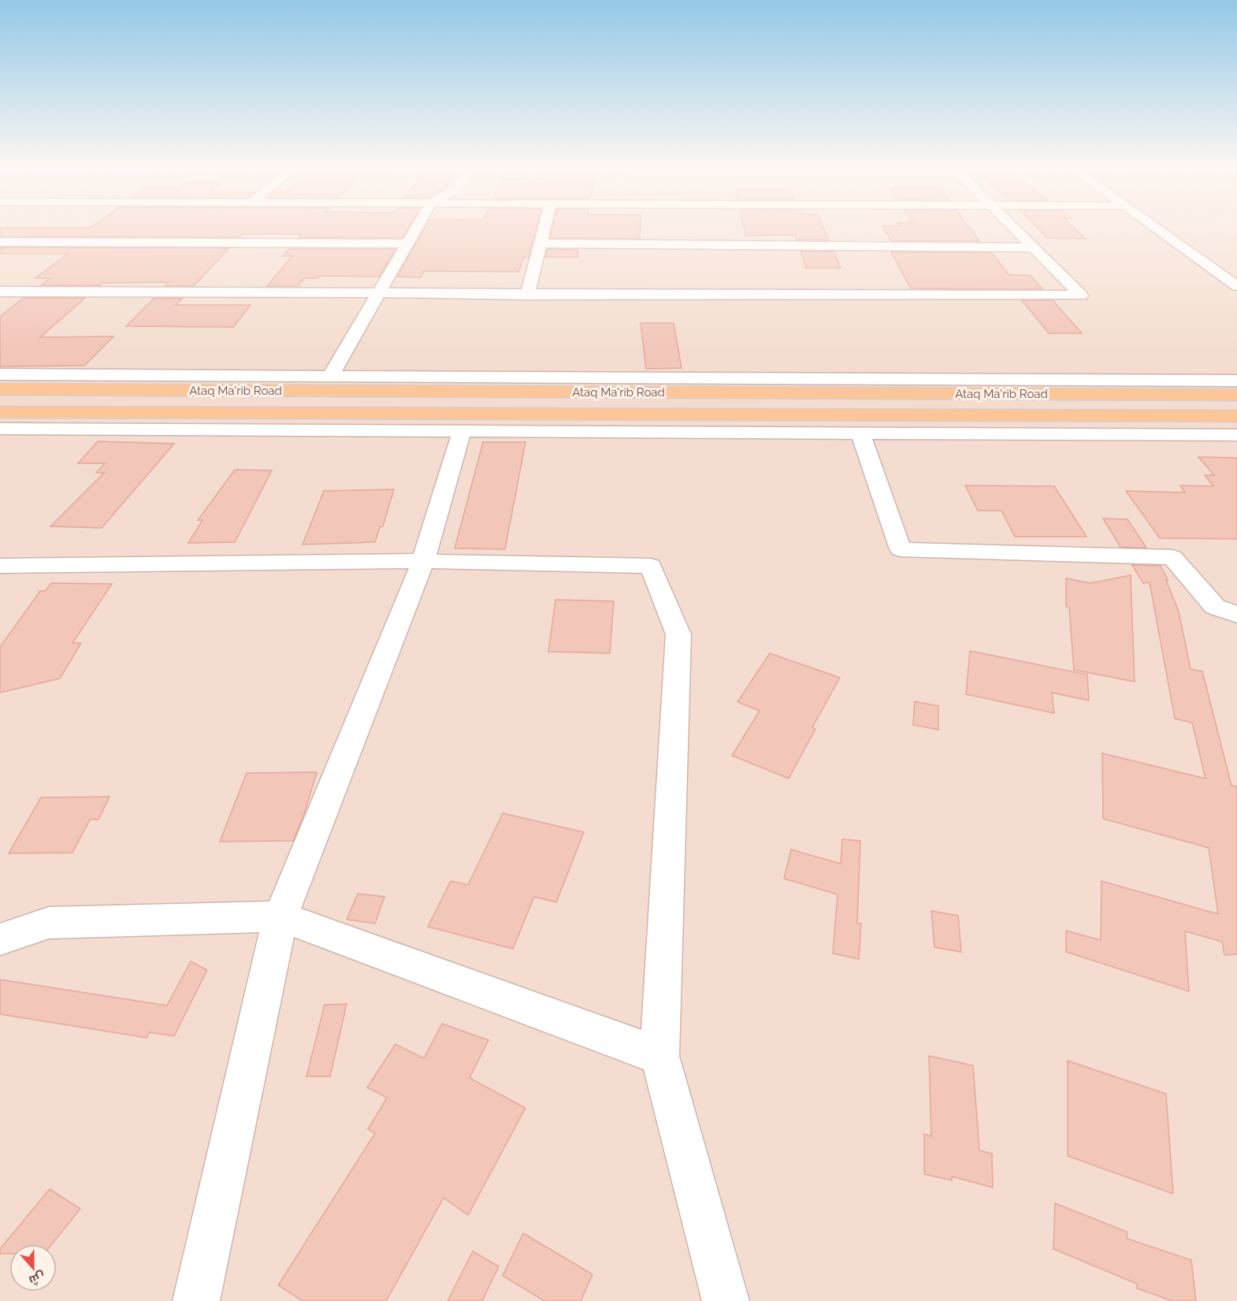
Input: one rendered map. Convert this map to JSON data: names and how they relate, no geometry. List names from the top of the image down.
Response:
{
  "streets": {
    "main road": ["Ataq Ma'rib Road"]
  },
  "north": "bottom"
}
